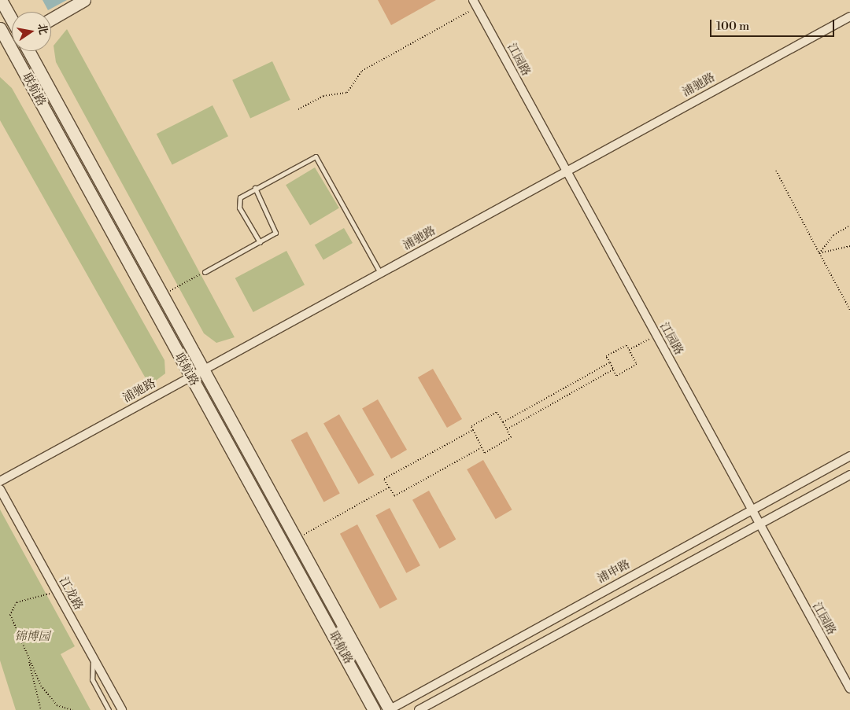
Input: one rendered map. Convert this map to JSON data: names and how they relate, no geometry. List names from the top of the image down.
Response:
{
  "streets": {
    "street": [
      "江园路",
      "浦驰路",
      "联航路",
      "浦申路",
      "江龙路"
    ]
  },
  "crossings": [
    ["江园路", "浦驰路"],
    ["江园路", "浦申路"],
    ["浦驰路", "联航路"],
    ["联航路", "浦申路"]
  ],
  "parks": ["锦博园"],
  "scale_bar": "100 m",
  "north": "right"
}
